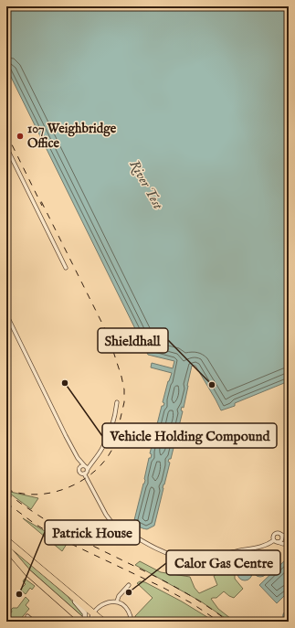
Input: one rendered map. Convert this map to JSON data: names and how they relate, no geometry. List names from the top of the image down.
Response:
{
  "water": ["River Test"],
  "places": [
    "107 Weighbridge Office",
    "Vehicle Holding Compound",
    "Shieldhall",
    "Calor Gas Centre",
    "Patrick House"
  ]
}
